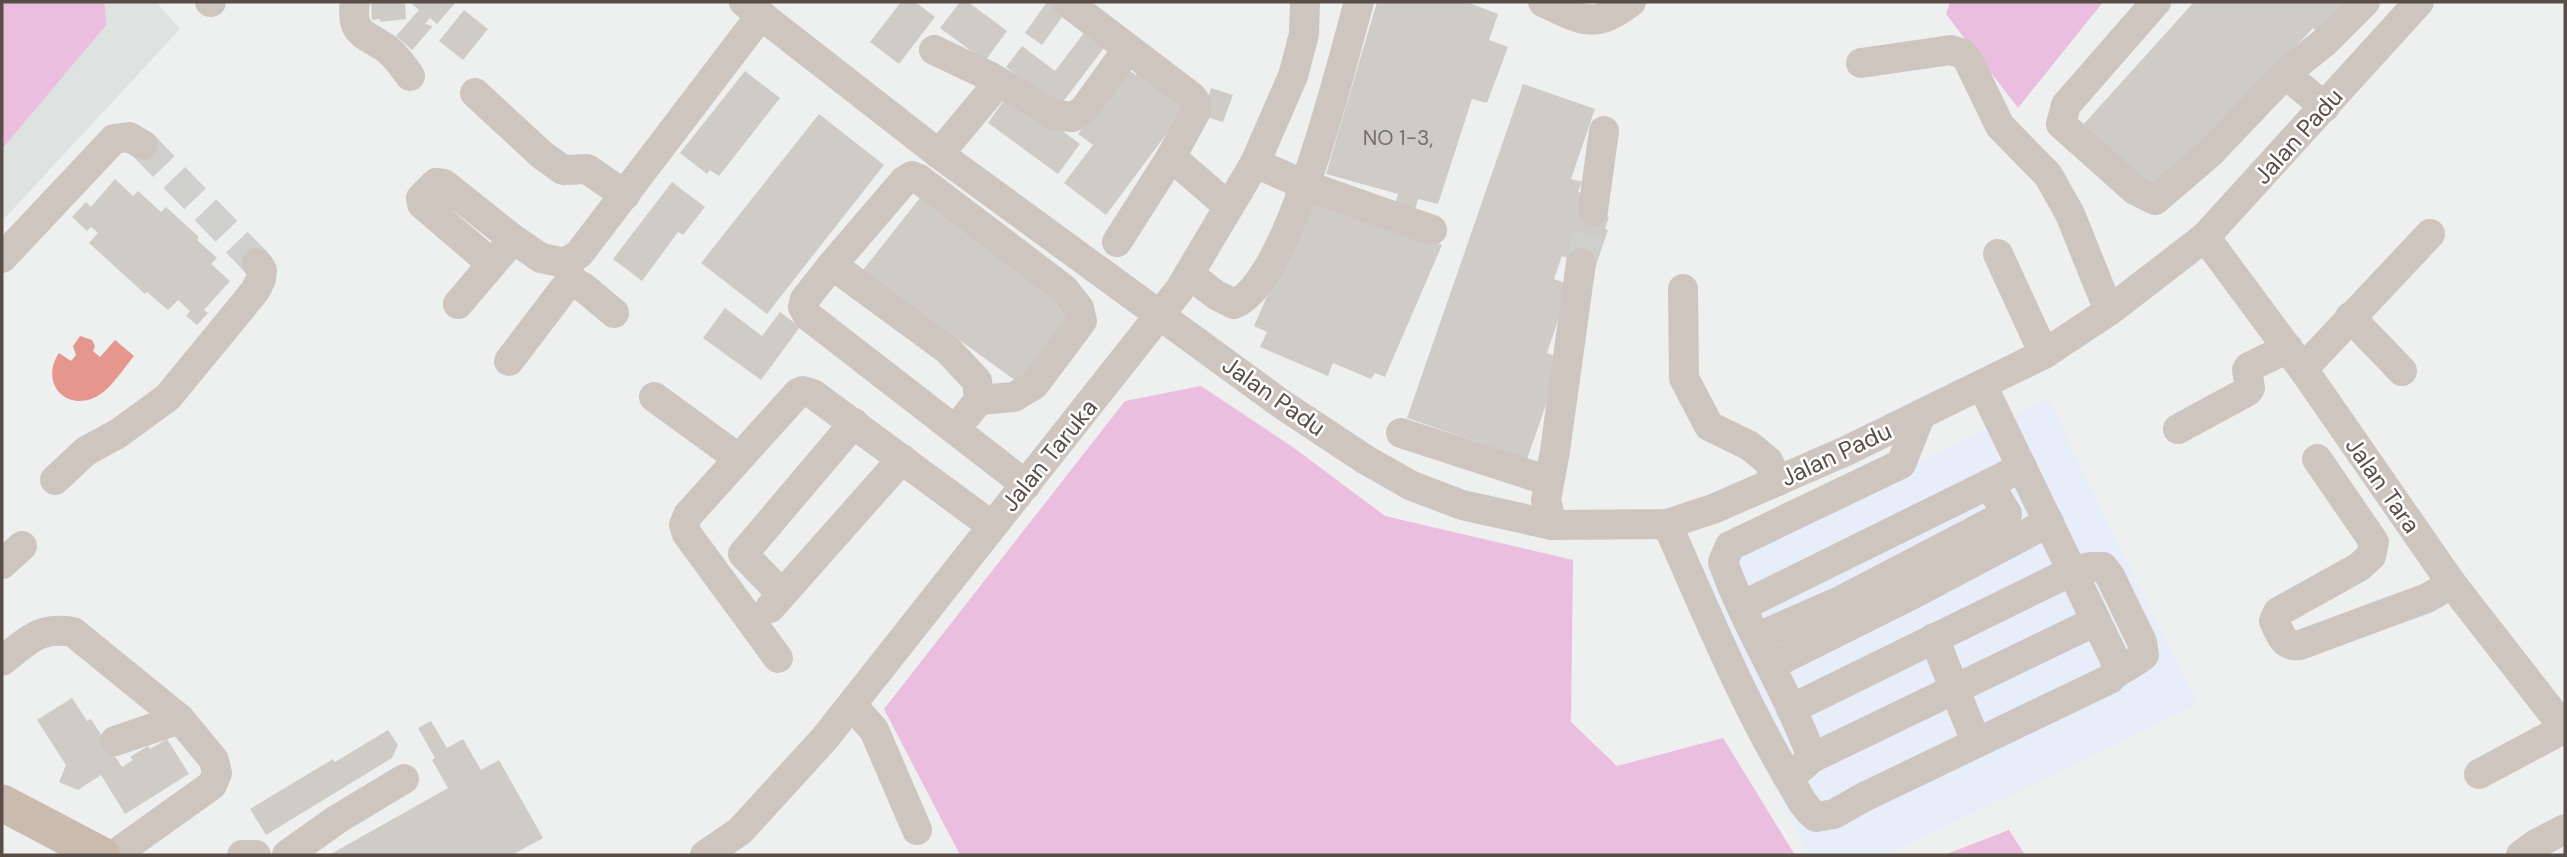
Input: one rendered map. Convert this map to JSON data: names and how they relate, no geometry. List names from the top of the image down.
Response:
{
  "streets": {
    "street": ["Jalan Padu", "Jalan Taruka", "Jalan Tara"]
  },
  "crossings": [
    ["Jalan Padu", "Jalan Taruka"],
    ["Jalan Padu", "Jalan Tara"]
  ],
  "house_numbers": ["NO 1-3,"]
}
